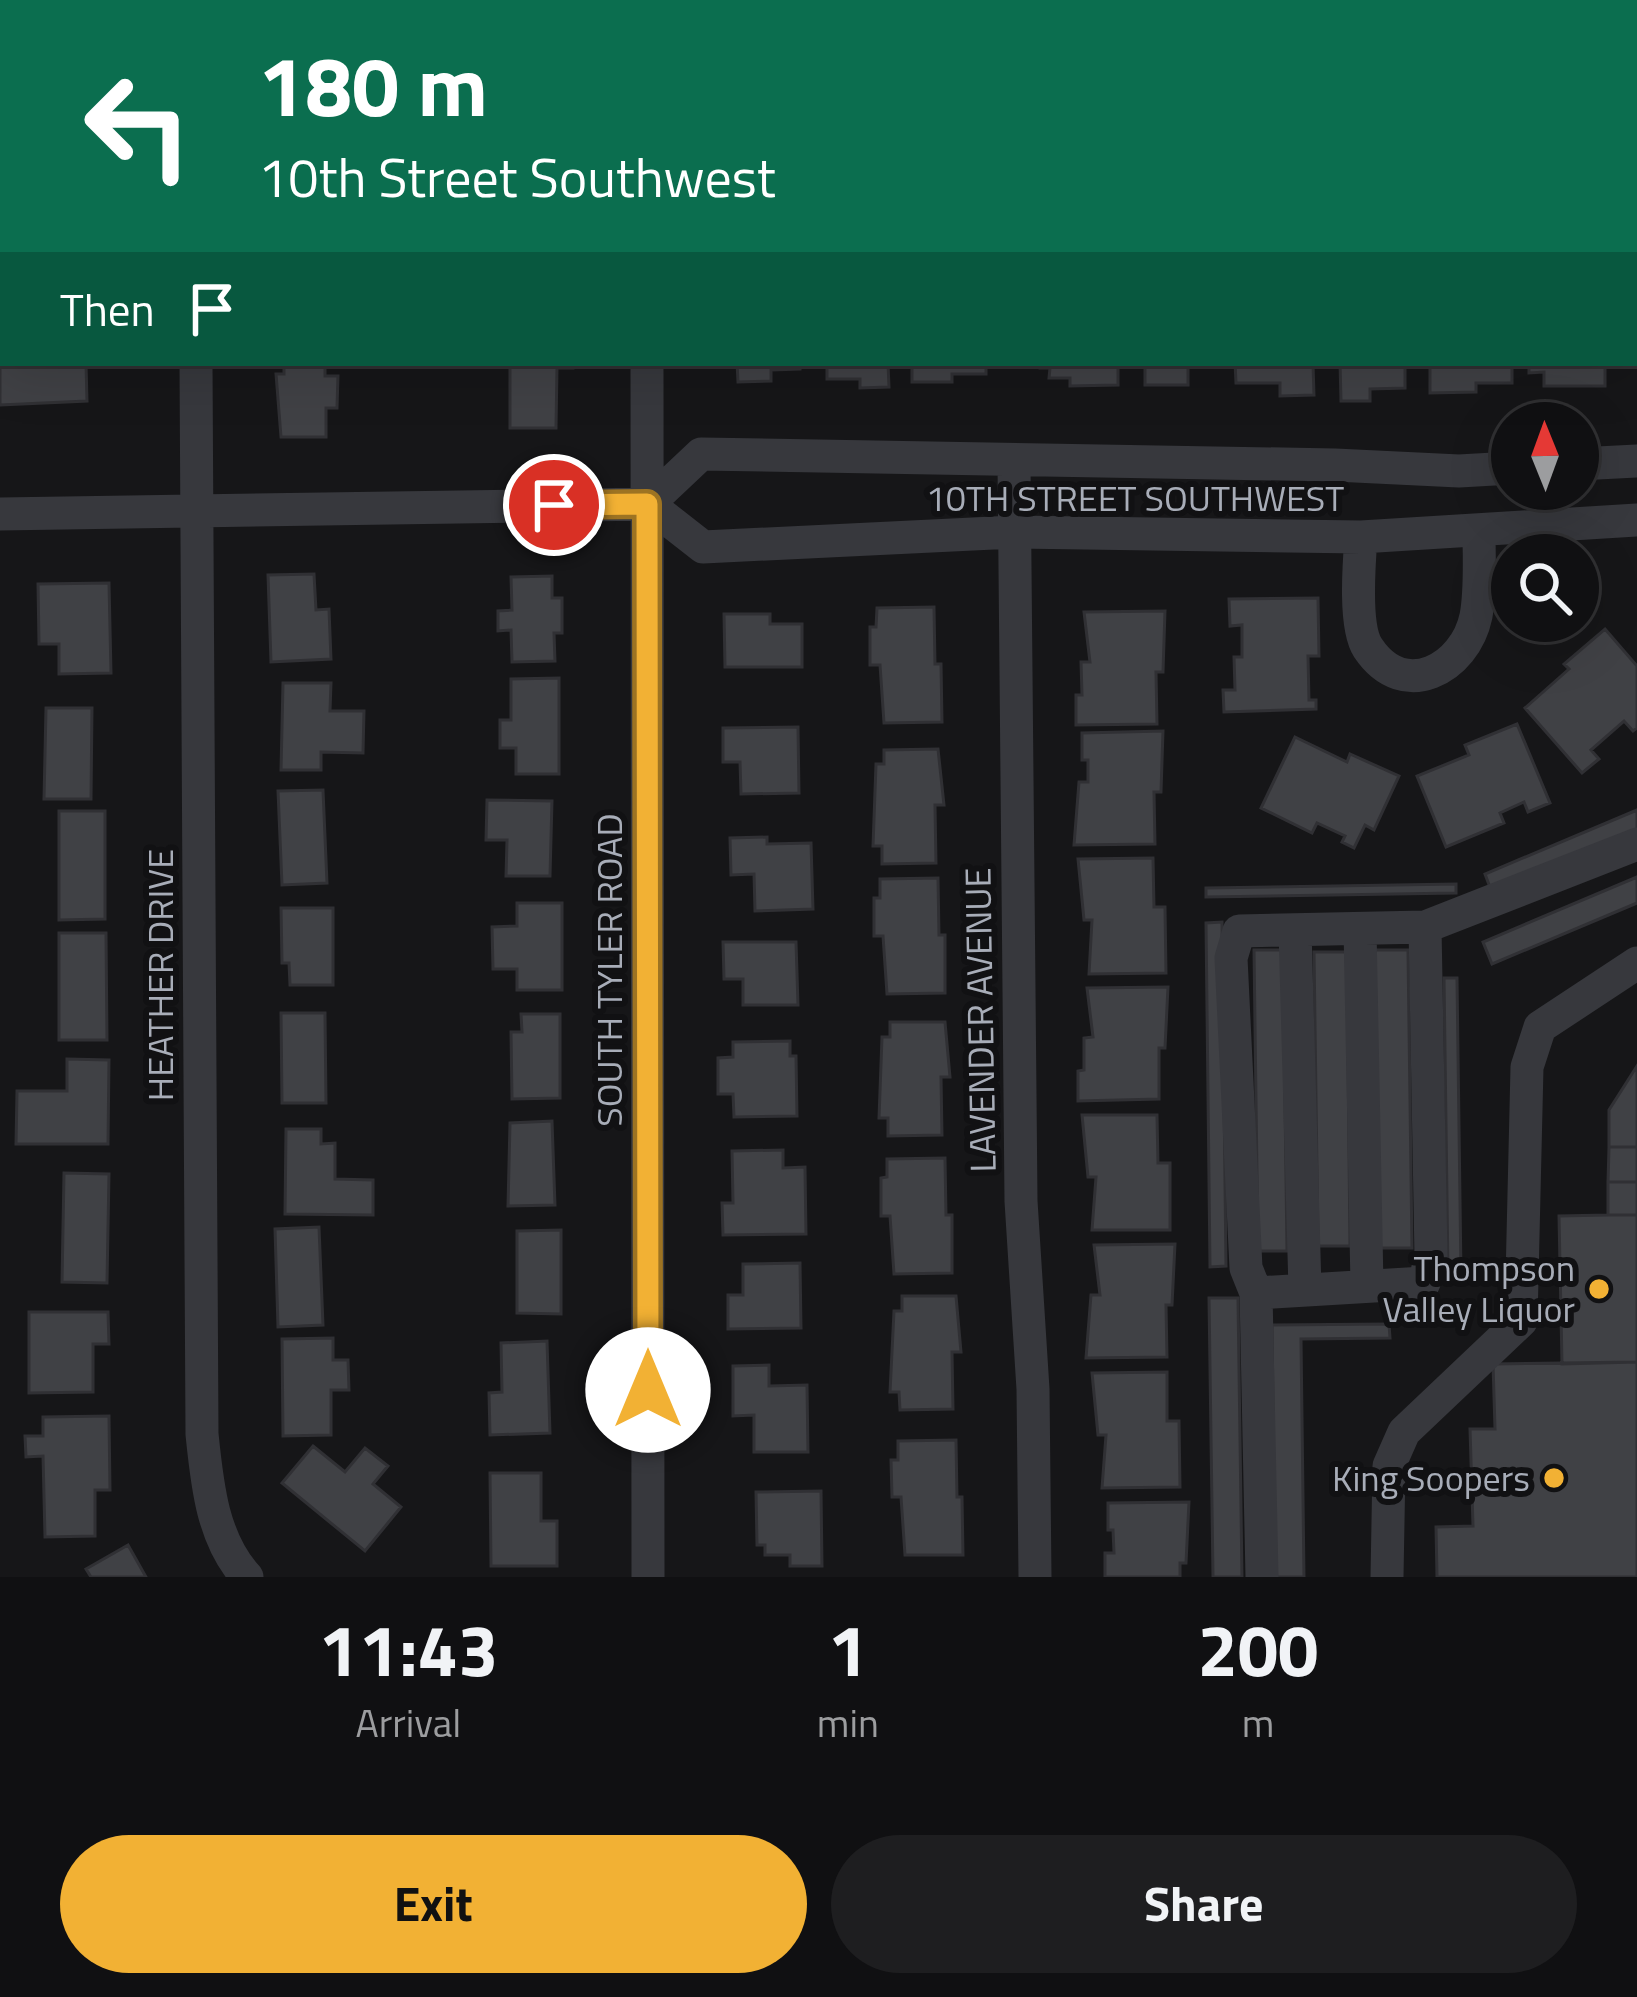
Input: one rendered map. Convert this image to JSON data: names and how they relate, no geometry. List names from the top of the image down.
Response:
{
  "streets": {
    "street": [
      "10TH STREET SOUTHWEST",
      "SOUTH TYLER ROAD",
      "HEATHER DRIVE",
      "LAVENDER AVENUE"
    ]
  },
  "crossings": [
    ["10TH STREET SOUTHWEST", "SOUTH TYLER ROAD"],
    ["10TH STREET SOUTHWEST", "LAVENDER AVENUE"]
  ],
  "places": ["Thompson Valley Liquor", "King Soopers"],
  "north": "top",
  "page": {
    "turn": ["180 m", "10th Street Southwest"],
    "then": "Then",
    "eta": [
      "11:43",
      "Arrival",
      "1",
      "min",
      "200",
      "m"
    ],
    "buttons": ["Exit", "Share"]
  }
}
